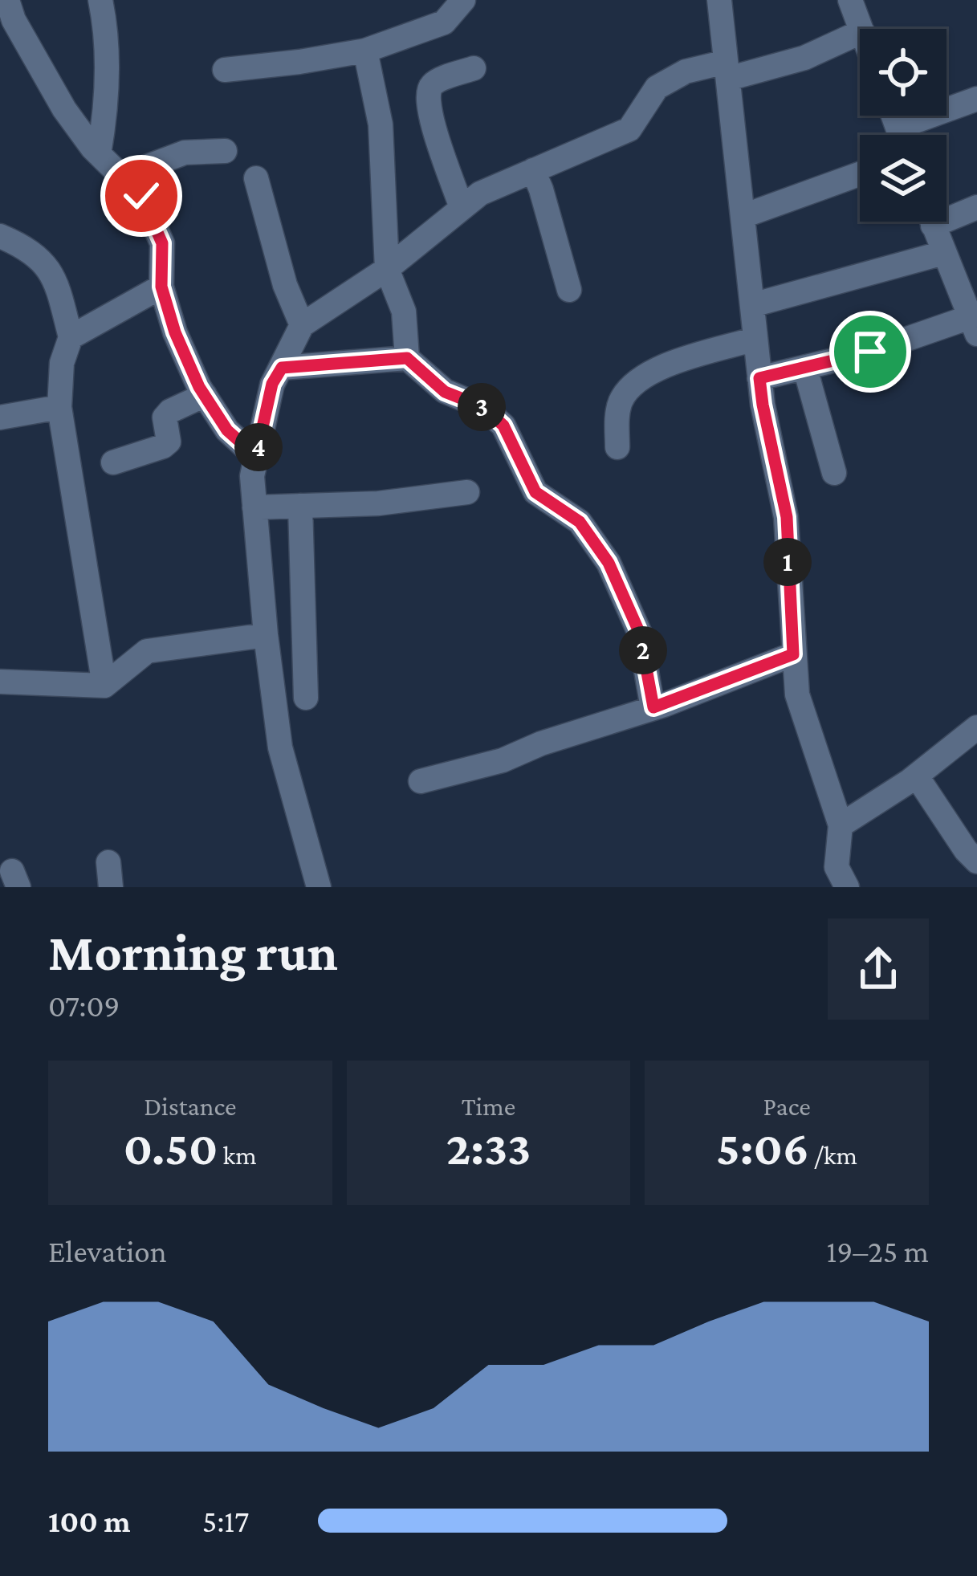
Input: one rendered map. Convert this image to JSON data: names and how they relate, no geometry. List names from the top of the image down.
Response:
{
  "page": {
    "pins": [
      "3",
      "4",
      "1",
      "2"
    ],
    "heading": ["Morning run", "07:09"],
    "stats": [
      ["Distance", "0.50 km"],
      ["Time", "2:33"],
      ["Pace", "5:06 /km"]
    ],
    "chart": ["Elevation", "19–25 m"],
    "list": [
      {
        "name": "100 m",
        "note": "5:17"
      }
    ]
  }
}
